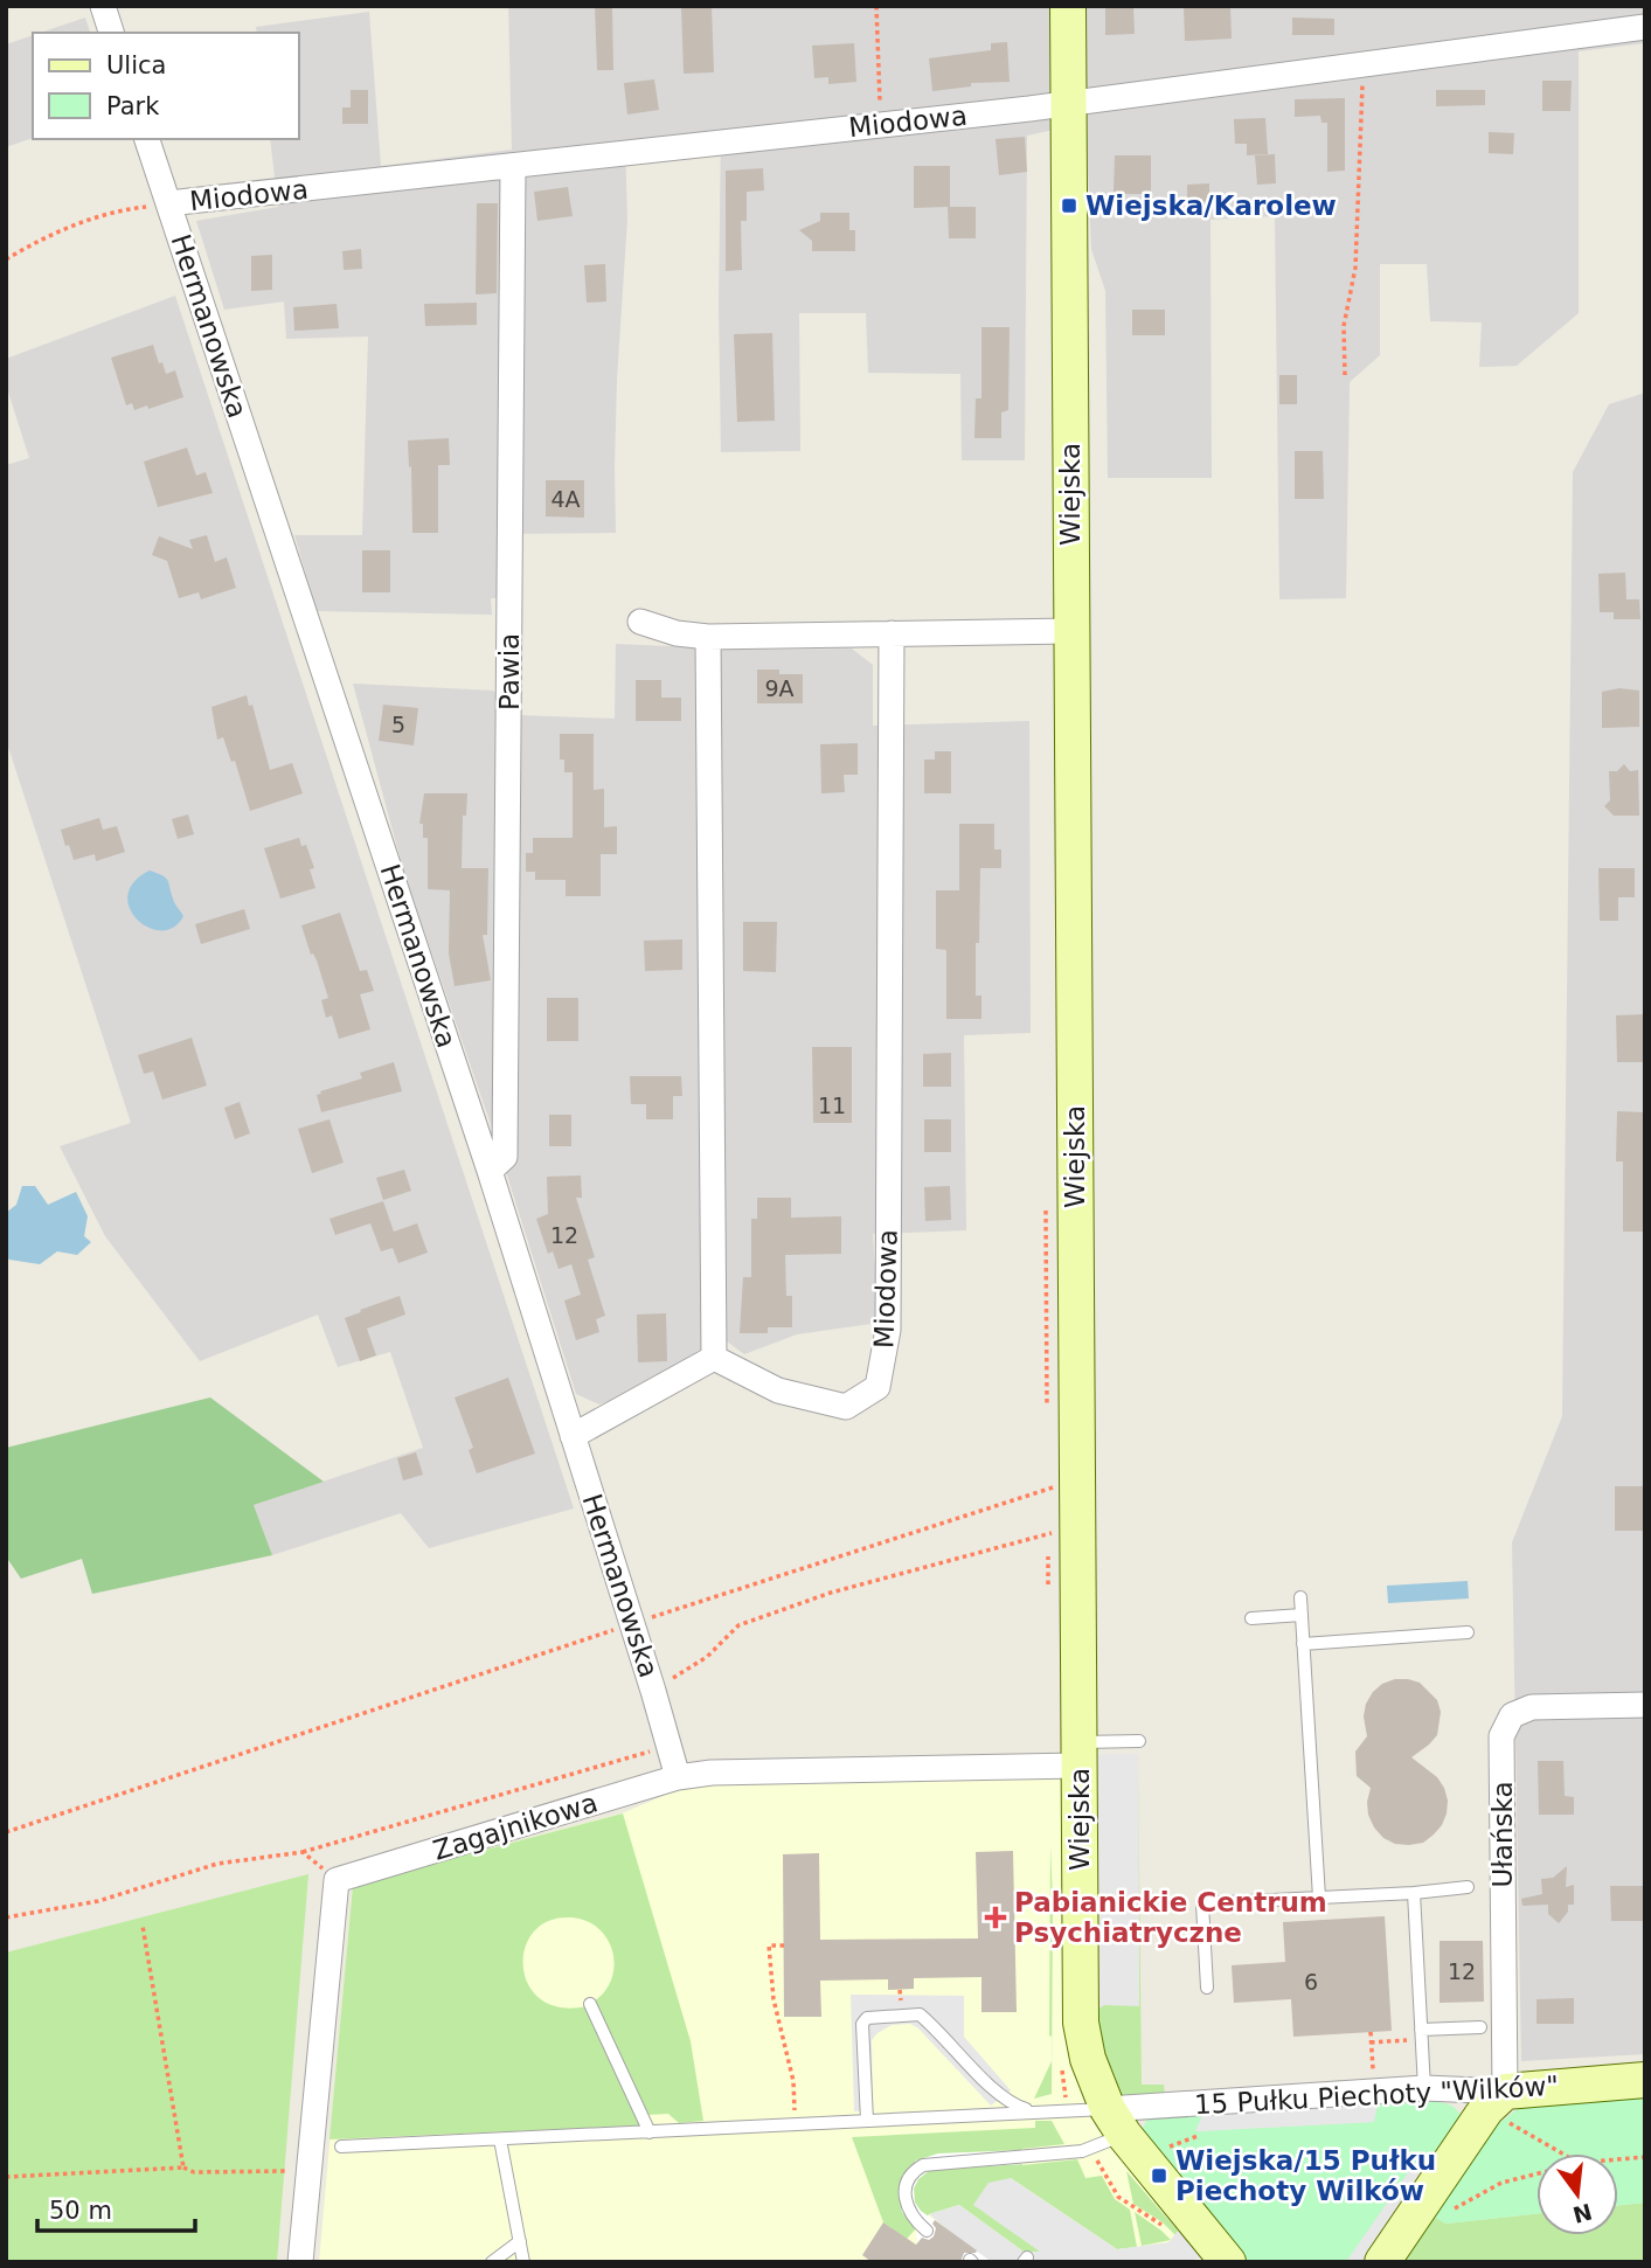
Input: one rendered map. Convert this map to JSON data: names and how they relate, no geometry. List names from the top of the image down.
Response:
{
  "streets": {
    "street": [
      "Miodowa",
      "Hermanowska",
      "Wiejska",
      "Pawia",
      "Zagajnikowa",
      "Ułańska",
      "15 Pułku Piechoty \"Wilków\""
    ]
  },
  "crossings": [
    ["Miodowa", "Hermanowska"],
    ["Miodowa", "Wiejska"],
    ["Miodowa", "Pawia"],
    ["Hermanowska", "Pawia"],
    ["Hermanowska", "Zagajnikowa"],
    ["Wiejska", "Zagajnikowa"],
    ["Wiejska", "15 Pułku Piechoty \"Wilków\""],
    ["Ułańska", "15 Pułku Piechoty \"Wilków\""]
  ],
  "places": {
    "transit": ["Wiejska/Karolew", "Wiejska/15 Pułku Piechoty Wilków"],
    "health": ["Pabianickie Centrum Psychiatryczne"]
  },
  "house_numbers": [
    "4A",
    "9A",
    "5",
    "11",
    "12",
    "12",
    "6"
  ],
  "legend": ["Ulica", "Park"],
  "scale_bar": "50 m",
  "north": "bottom"
}
